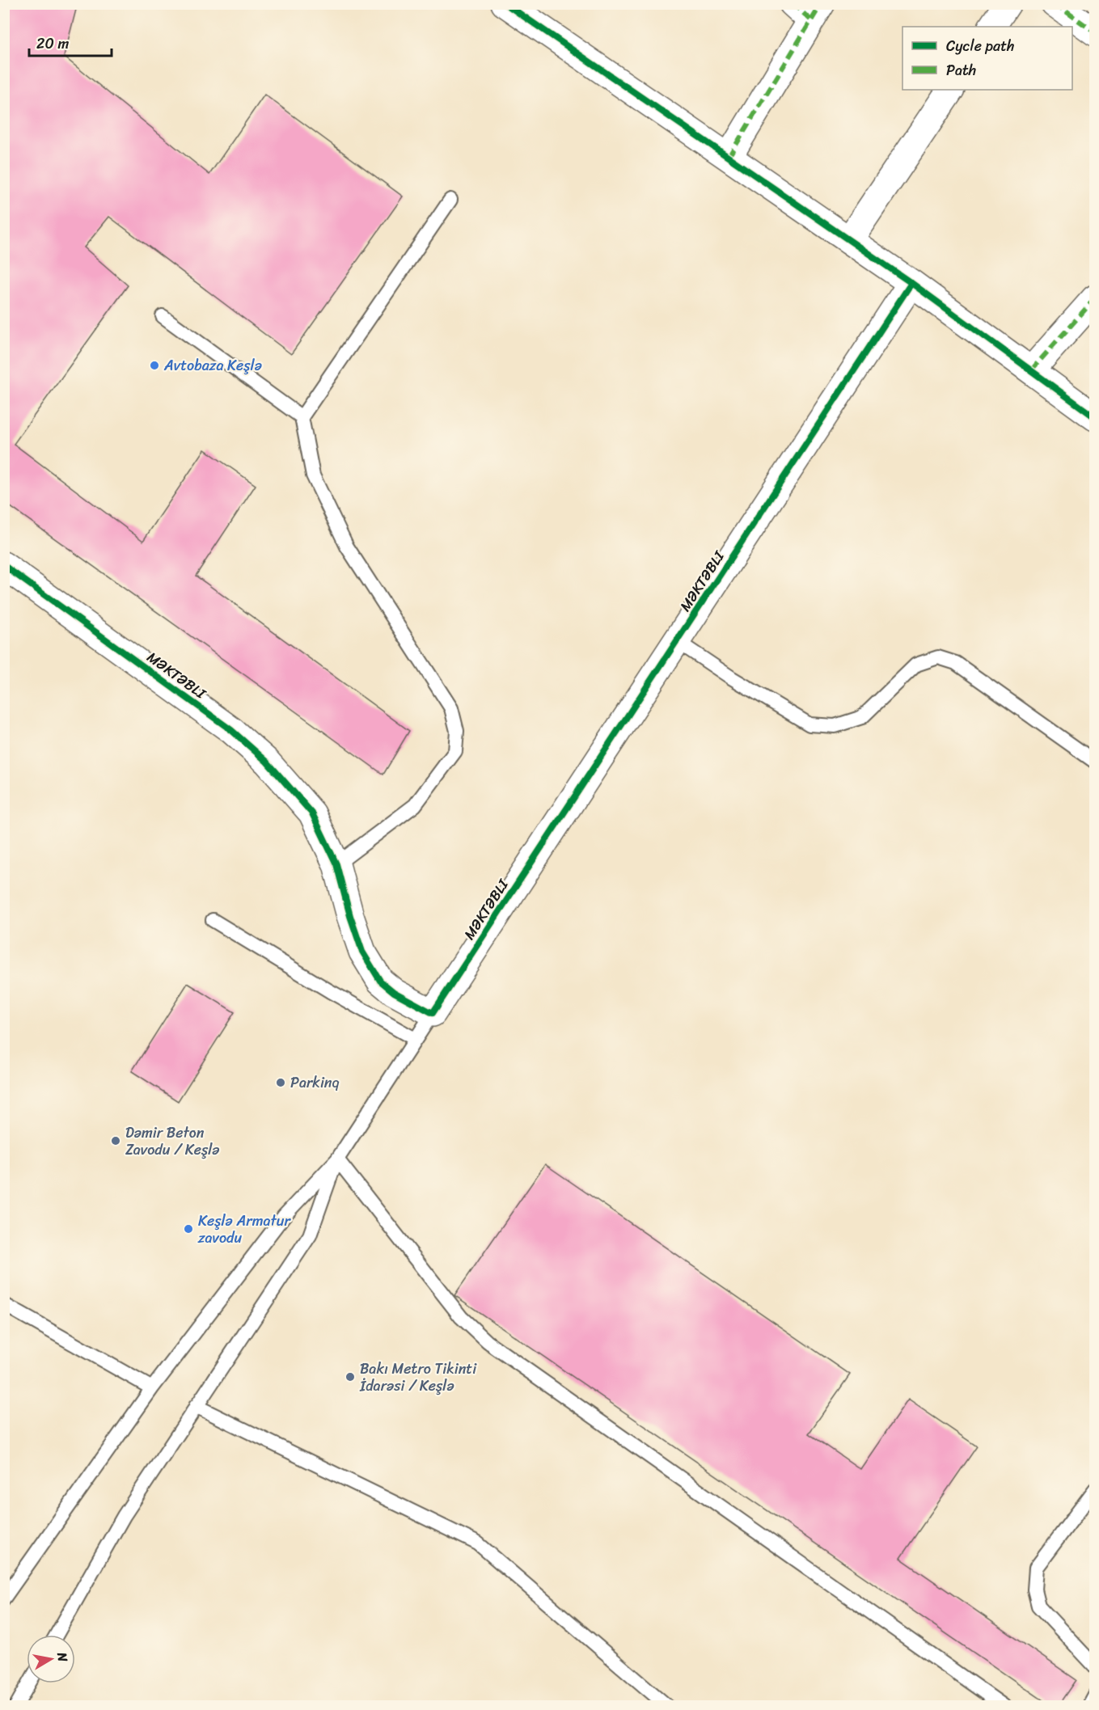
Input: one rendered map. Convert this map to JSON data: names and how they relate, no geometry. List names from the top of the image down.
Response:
{
  "streets": {
    "street": ["MƏKTƏBLI"]
  },
  "places": [
    "Avtobaza Keşlə",
    "Parkinq",
    "Dəmir Beton Zavodu / Keşlə",
    "Keşlə Armatur zavodu",
    "Bakı Metro Tikinti İdarəsi / Keşlə"
  ],
  "legend": ["Cycle path", "Path"],
  "scale_bar": "20 m",
  "north": "right"
}
